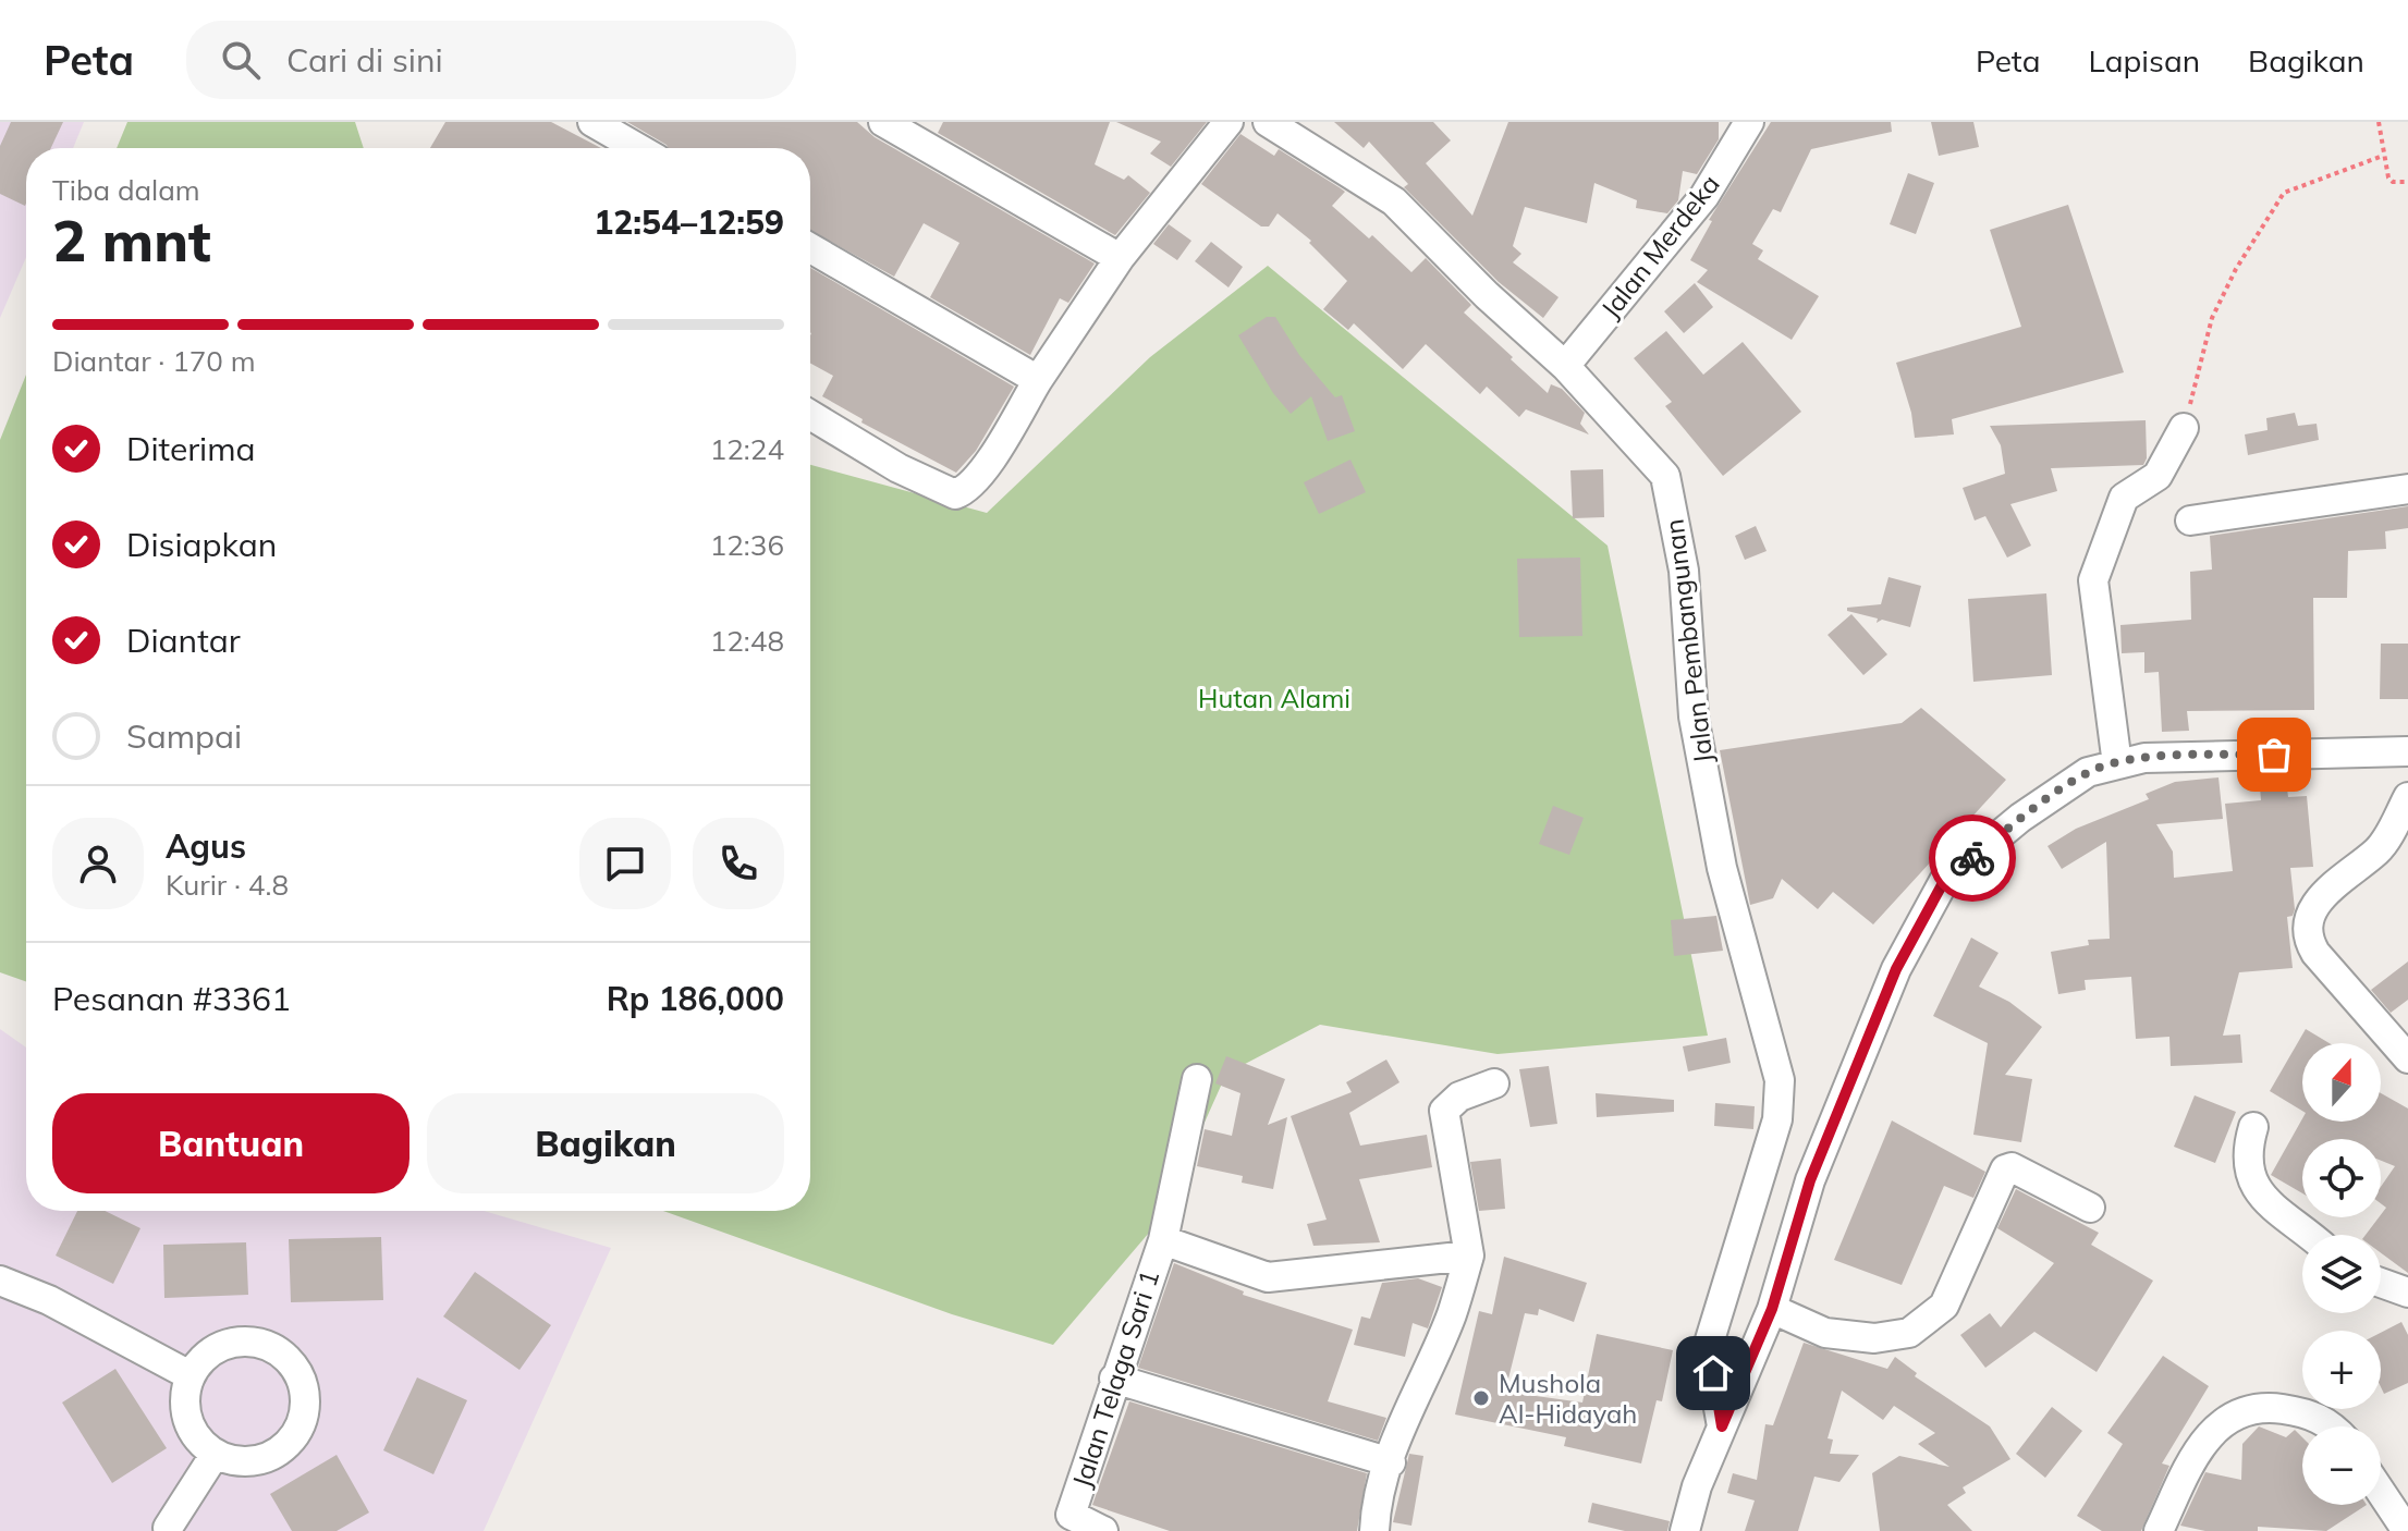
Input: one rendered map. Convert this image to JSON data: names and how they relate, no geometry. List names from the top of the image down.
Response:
{
  "streets": {
    "street": ["Jalan Merdeka", "Jalan Pembangunan", "Jalan Telaga Sari 1"]
  },
  "crossings": [
    ["Jalan Merdeka", "Jalan Pembangunan"]
  ],
  "parks": ["Hutan Alami"],
  "places": ["Mushola Al-Hidayah"],
  "north": "top",
  "page": {
    "header": "Peta",
    "search": "Cari di sini",
    "nav": ["Peta", "Lapisan", "Bagikan"],
    "heading": ["2 mnt", "Tiba dalam", "12:54–12:59"],
    "panel": [
      "Agus",
      "Kurir · 4.8",
      "Pesanan #3361",
      "Rp 186,000"
    ],
    "bar": "Diantar · 170 m",
    "list": [
      ["Diterima", "12:24"],
      ["Disiapkan", "12:36"],
      ["Diantar", "12:48"],
      "Sampai"
    ],
    "map_buttons": ["+", "−"],
    "buttons": ["Bantuan", "Bagikan"]
  }
}
